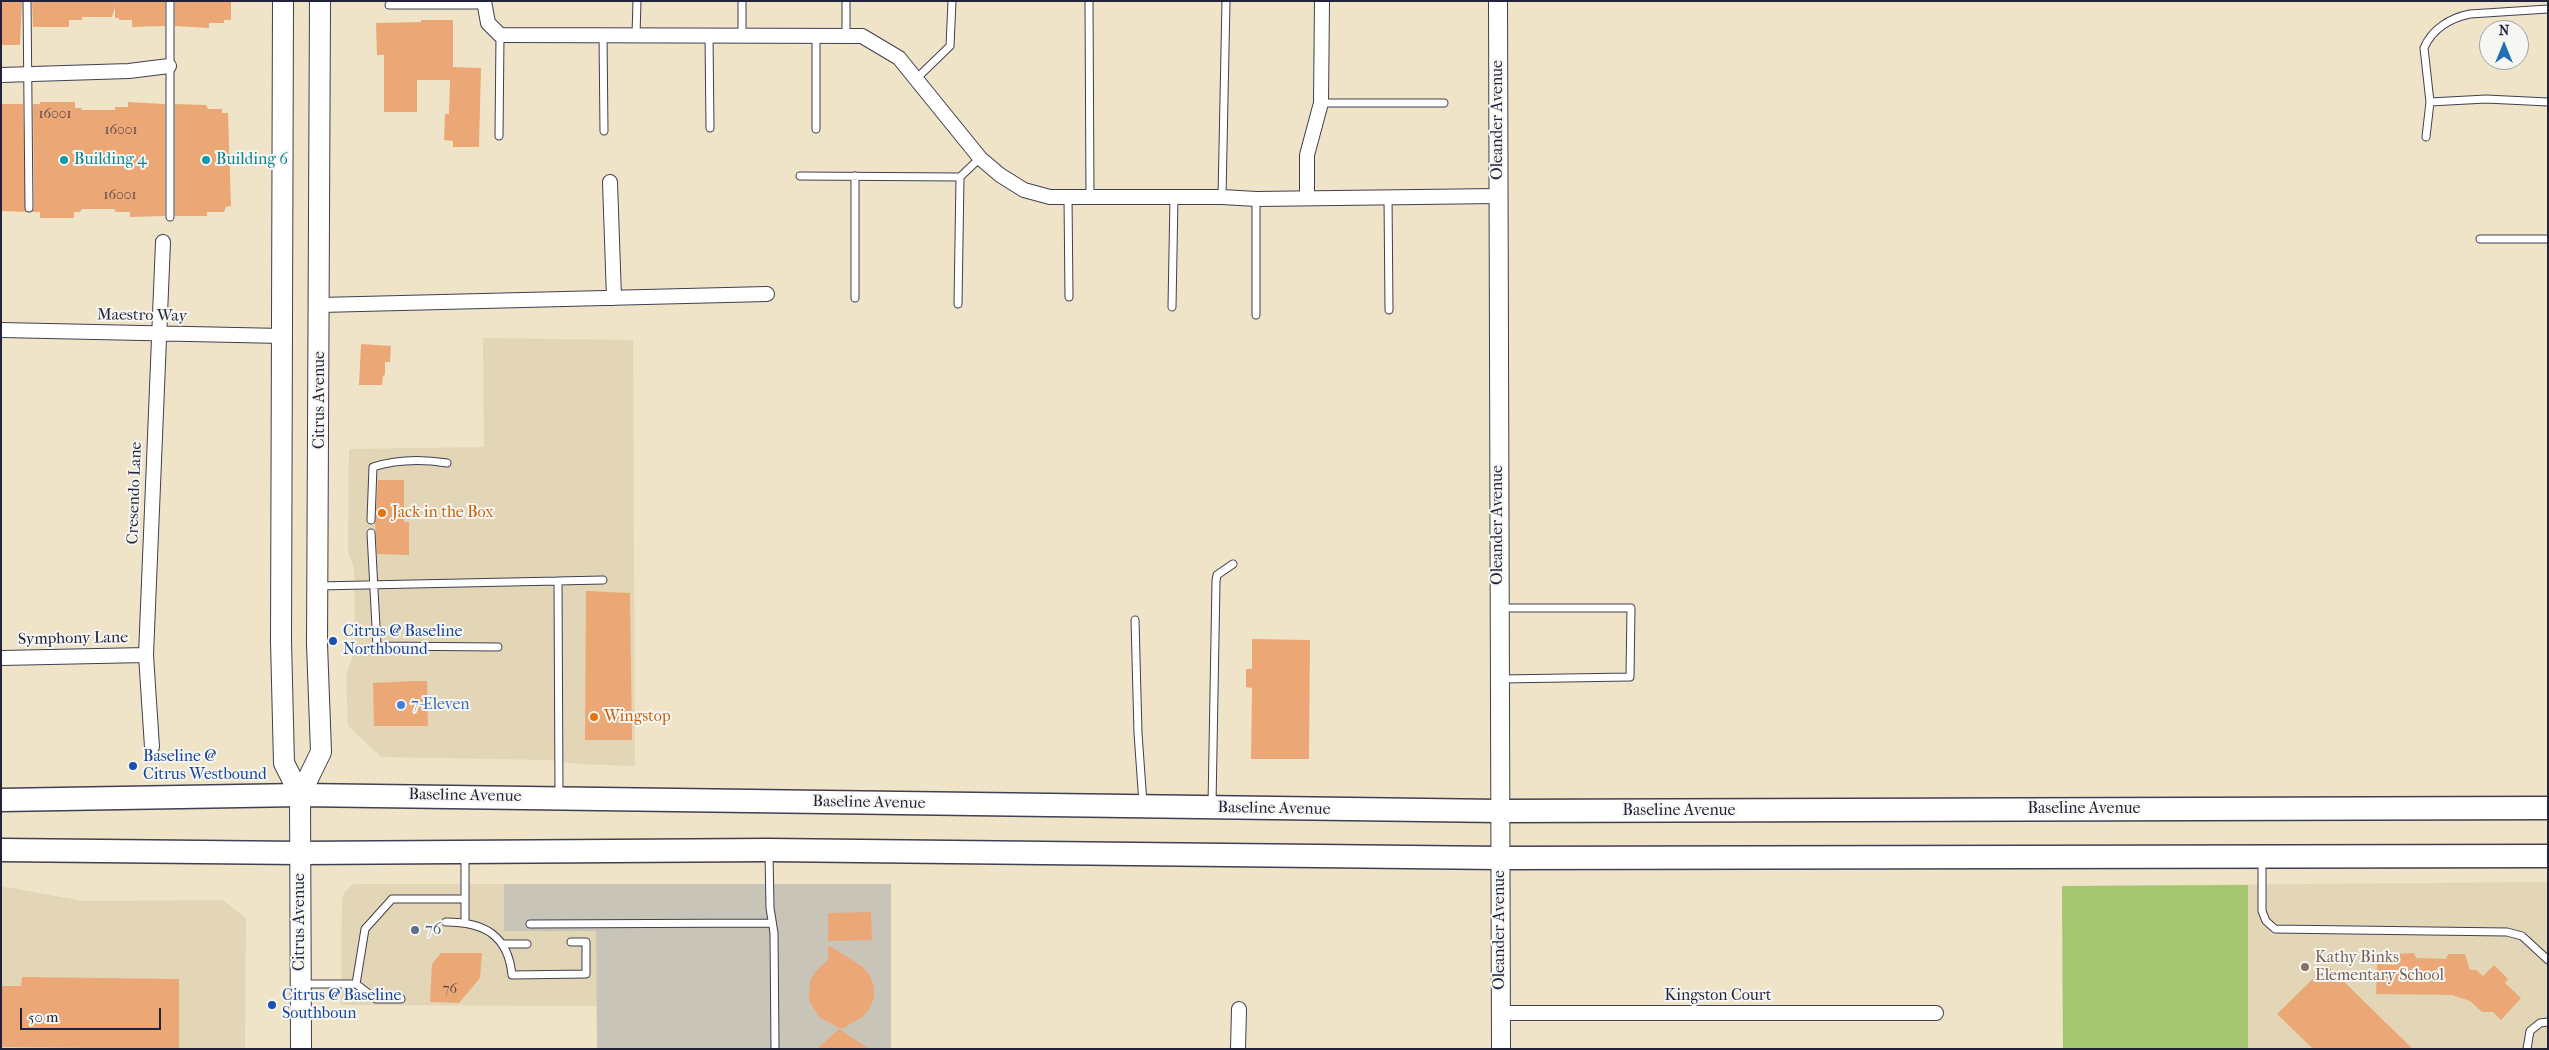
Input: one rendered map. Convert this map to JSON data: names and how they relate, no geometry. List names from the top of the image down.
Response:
{
  "streets": {
    "main road": ["Citrus Avenue", "Baseline Avenue"],
    "street": [
      "Oleander Avenue",
      "Maestro Way",
      "Cresendo Lane",
      "Symphony Lane",
      "Kingston Court"
    ]
  },
  "crossings": [
    ["Oleander Avenue", "Baseline Avenue"],
    ["Oleander Avenue", "Kingston Court"],
    ["Maestro Way", "Citrus Avenue"],
    ["Maestro Way", "Cresendo Lane"],
    ["Citrus Avenue", "Baseline Avenue"],
    ["Cresendo Lane", "Symphony Lane"]
  ],
  "places": [
    "Building 4",
    "Building 6",
    "Jack in the Box",
    "Citrus @ Baseline Northbound",
    "7-Eleven",
    "Wingstop",
    "Baseline @ Citrus Westbound",
    "76",
    "Kathy Binks Elementary School",
    "Citrus @ Baseline Southboun"
  ],
  "house_numbers": [
    "16001",
    "16001",
    "16001",
    "76"
  ],
  "scale_bar": "50 m",
  "north": "top"
}
